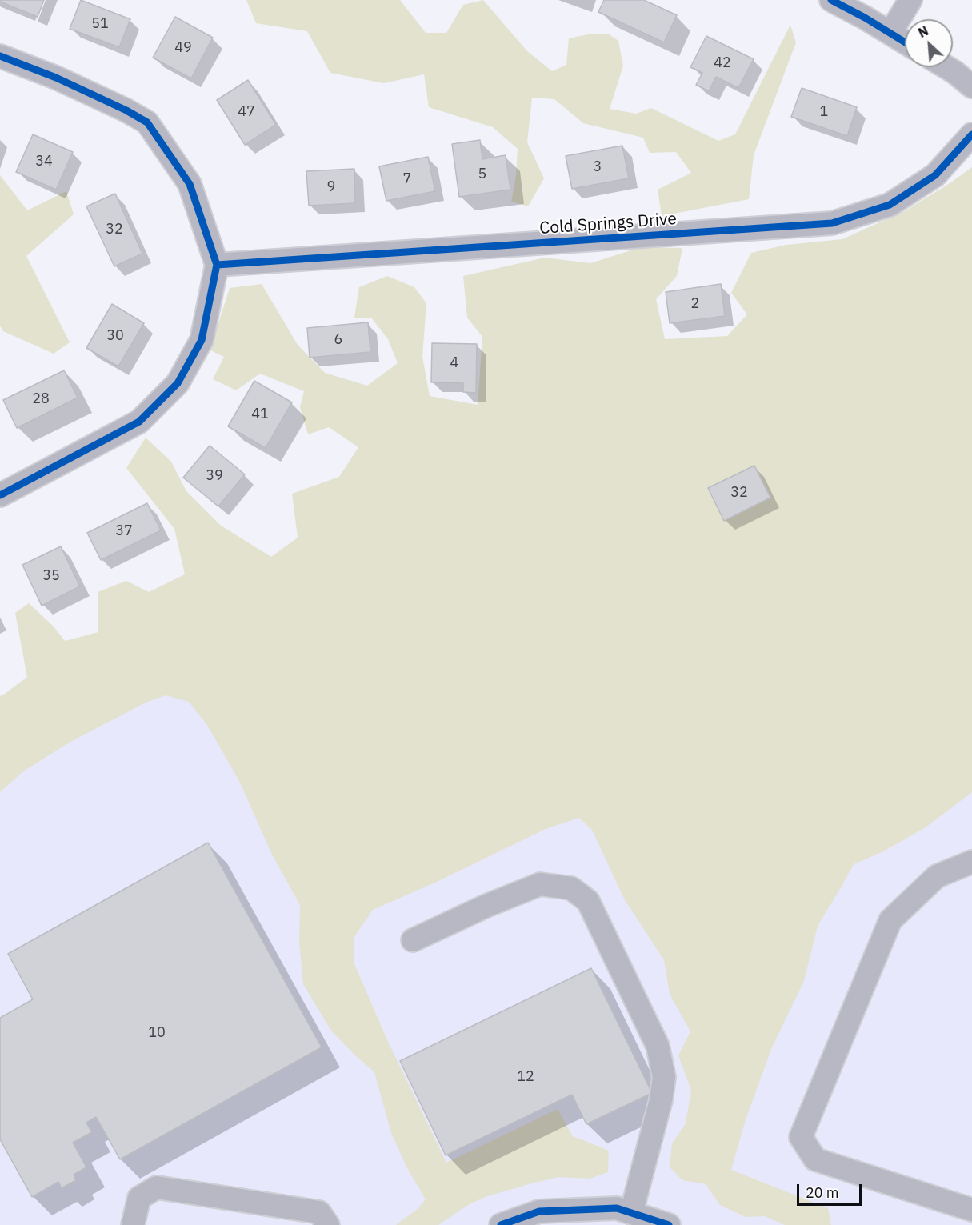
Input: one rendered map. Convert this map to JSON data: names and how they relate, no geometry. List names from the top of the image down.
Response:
{
  "streets": {
    "street": ["Cold Springs Drive"]
  },
  "house_numbers": [
    "51",
    "49",
    "42",
    "47",
    "1",
    "34",
    "3",
    "5",
    "7",
    "9",
    "32",
    "2",
    "30",
    "6",
    "4",
    "28",
    "41",
    "39",
    "32",
    "37",
    "35",
    "10",
    "12"
  ],
  "scale_bar": "20 m",
  "north": "top left"
}
